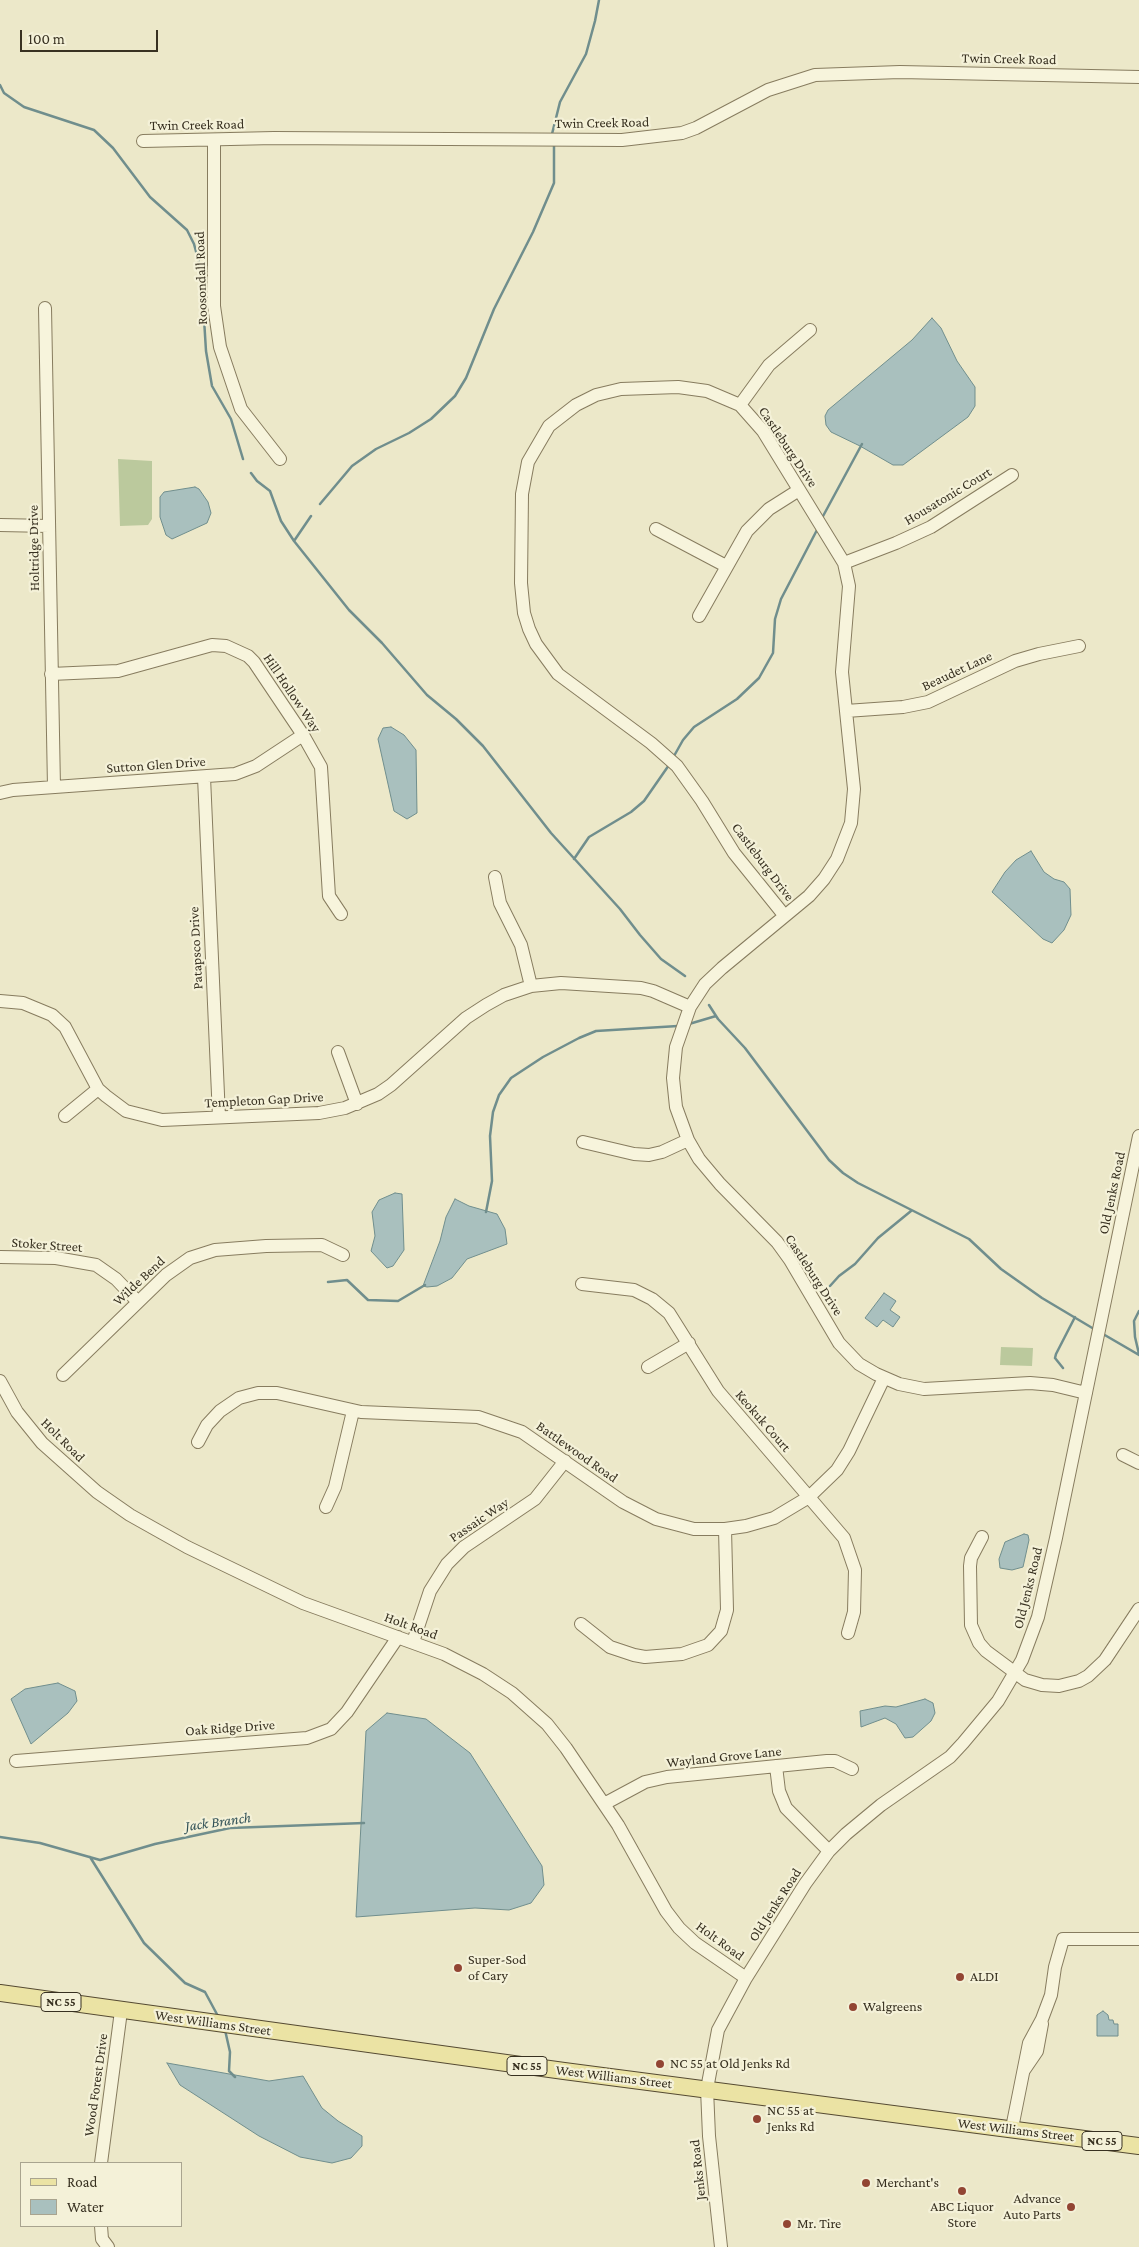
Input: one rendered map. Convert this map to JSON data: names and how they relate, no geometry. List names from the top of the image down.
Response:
{
  "streets": {
    "main road": ["NC 55", "West Williams Street"],
    "street": [
      "Twin Creek Road",
      "Roosondall Road",
      "Castleburg Drive",
      "Housatonic Court",
      "Holtridge Drive",
      "Beaudet Lane",
      "Hill Hollow Way",
      "Sutton Glen Drive",
      "Patapsco Drive",
      "Templeton Gap Drive",
      "Old Jenks Road",
      "Stoker Street",
      "Wilde Bend",
      "Keokuk Court",
      "Holt Road",
      "Battlewood Road",
      "Passaic Way",
      "Oak Ridge Drive",
      "Wayland Grove Lane",
      "Wood Forest Drive",
      "Jenks Road"
    ]
  },
  "crossings": [
    ["Twin Creek Road", "Roosondall Road"],
    ["Castleburg Drive", "Housatonic Court"],
    ["Castleburg Drive", "Beaudet Lane"],
    ["Castleburg Drive", "Templeton Gap Drive"],
    ["Castleburg Drive", "Old Jenks Road"],
    ["Castleburg Drive", "Battlewood Road"],
    ["Holtridge Drive", "Hill Hollow Way"],
    ["Holtridge Drive", "Sutton Glen Drive"],
    ["Hill Hollow Way", "Sutton Glen Drive"],
    ["Sutton Glen Drive", "Patapsco Drive"],
    ["Patapsco Drive", "Templeton Gap Drive"],
    ["Old Jenks Road", "Holt Road"],
    ["Old Jenks Road", "West Williams Street"],
    ["Old Jenks Road", "Jenks Road"],
    ["Stoker Street", "Wilde Bend"],
    ["Keokuk Court", "Battlewood Road"],
    ["Holt Road", "Passaic Way"],
    ["Holt Road", "Oak Ridge Drive"],
    ["Holt Road", "Wayland Grove Lane"],
    ["Battlewood Road", "Passaic Way"],
    ["West Williams Street", "Wood Forest Drive"],
    ["West Williams Street", "Jenks Road"]
  ],
  "water": ["Jack Branch"],
  "places": [
    "Super-Sod of Cary",
    "ALDI",
    "Walgreens",
    "NC 55 at Old Jenks Rd",
    "NC 55 at Jenks Rd",
    "Merchant's",
    "ABC Liquor Store",
    "Advance Auto Parts",
    "Mr. Tire"
  ],
  "legend": ["Road", "Water"],
  "scale_bar": "100 m"
}
